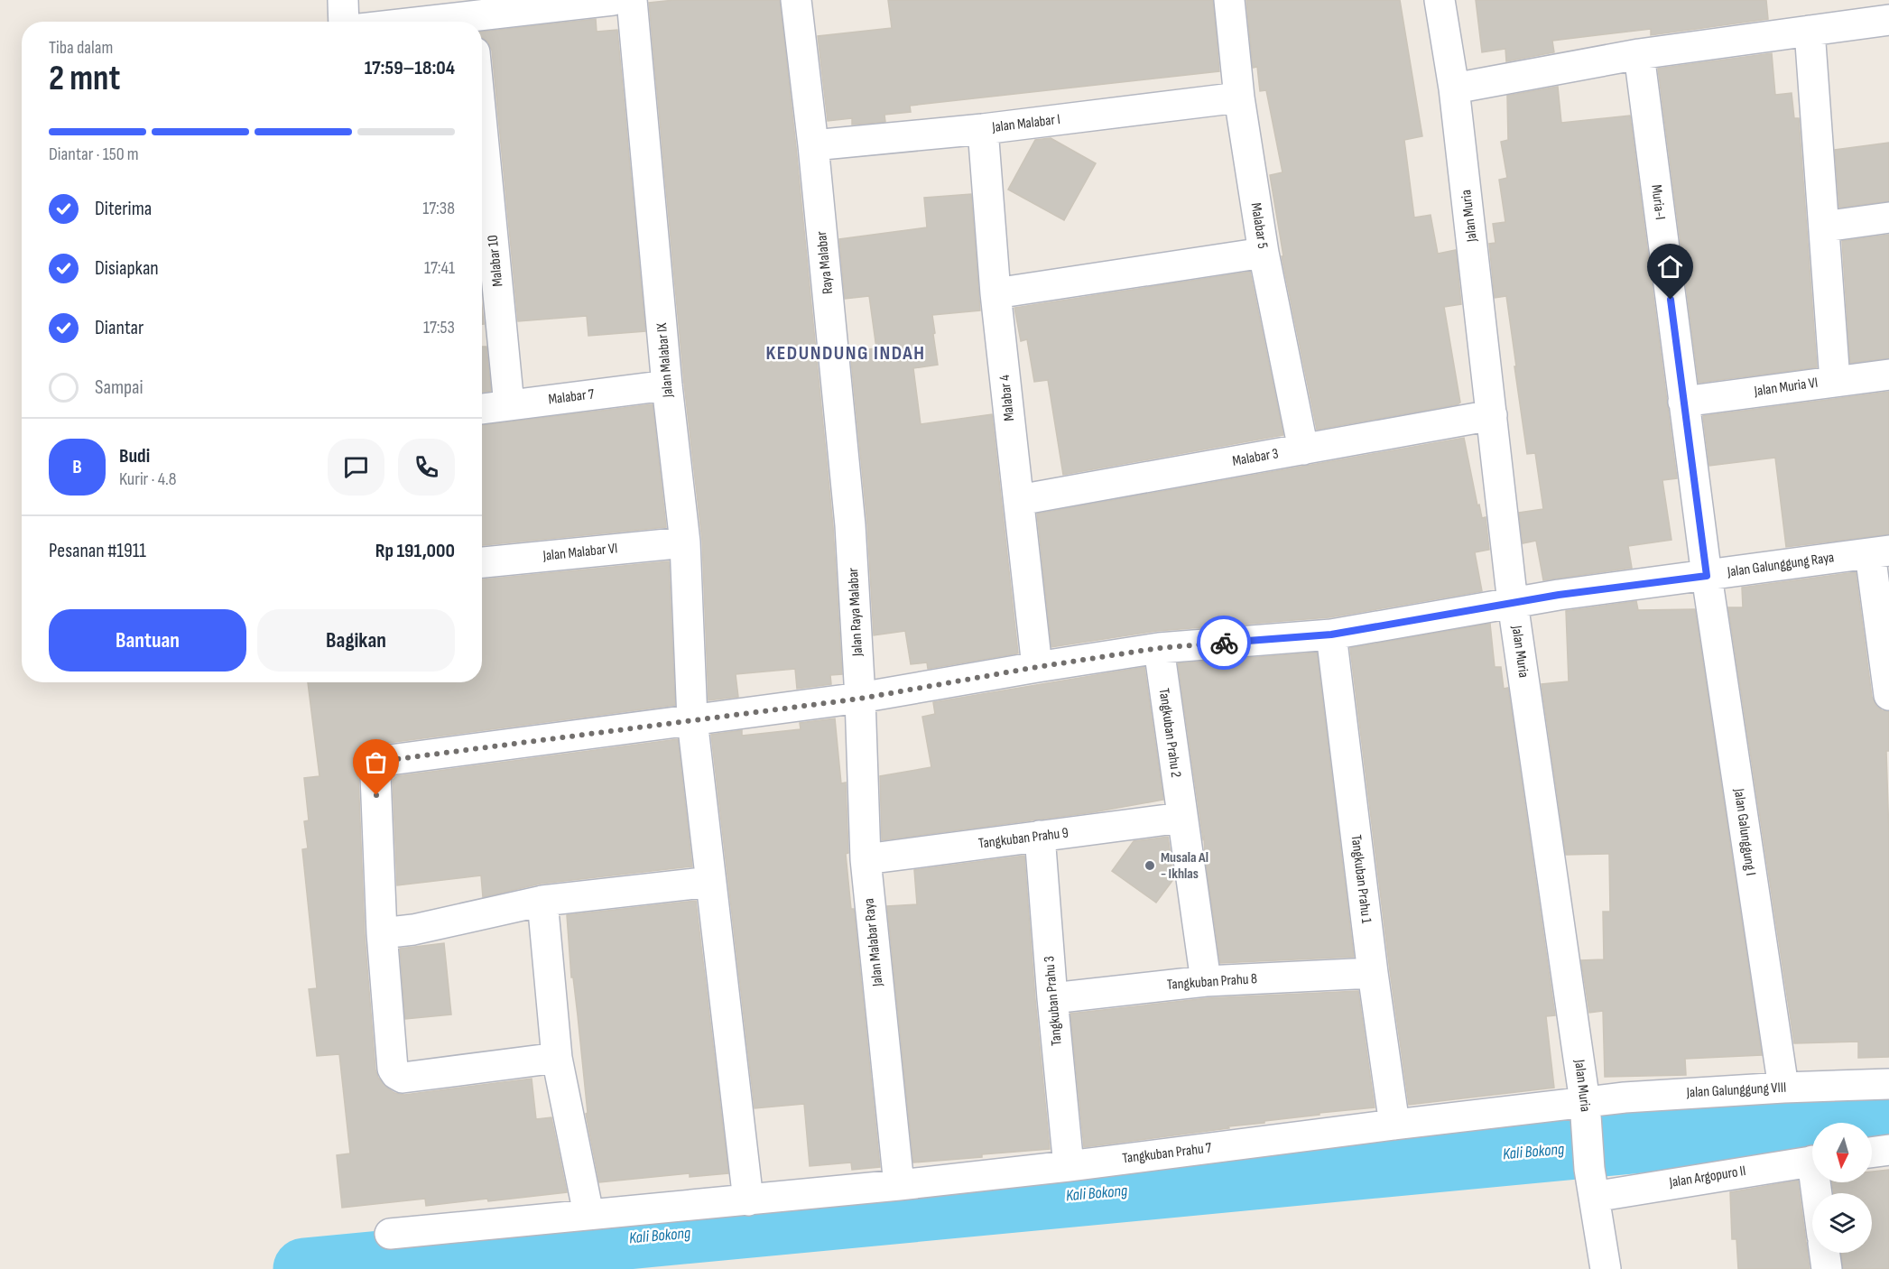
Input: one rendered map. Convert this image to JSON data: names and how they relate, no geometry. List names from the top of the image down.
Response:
{
  "streets": {
    "street": [
      "Jalan Malabar I",
      "Muria-I",
      "Jalan Muria",
      "Malabar 5",
      "Malabar 10",
      "Raya Malabar",
      "Jalan Malabar IX",
      "Jalan Muria VI",
      "Malabar 7",
      "Malabar 4",
      "Malabar 3",
      "Jalan Malabar VI",
      "Jalan Galunggung Raya",
      "Jalan Raya Malabar",
      "Tangkuban Prahu 2",
      "Jalan Galunggung I",
      "Tangkuban Prahu 9",
      "Tangkuban Prahu 1",
      "Jalan Malabar Raya",
      "Tangkuban Prahu 8",
      "Tangkuban Prahu 3",
      "Jalan Galunggung VIII",
      "Tangkuban Prahu 7",
      "Jalan Argopuro II"
    ]
  },
  "crossings": [
    ["Jalan Malabar I", "Malabar 5"],
    ["Jalan Malabar I", "Raya Malabar"],
    ["Jalan Malabar I", "Malabar 4"],
    ["Muria-I", "Jalan Muria VI"],
    ["Muria-I", "Jalan Galunggung Raya"],
    ["Muria-I", "Jalan Galunggung I"],
    ["Jalan Muria", "Malabar 3"],
    ["Jalan Muria", "Jalan Galunggung Raya"],
    ["Jalan Muria", "Jalan Galunggung VIII"],
    ["Jalan Muria", "Tangkuban Prahu 7"],
    ["Jalan Muria", "Jalan Argopuro II"],
    ["Malabar 5", "Malabar 3"],
    ["Malabar 10", "Malabar 7"],
    ["Raya Malabar", "Jalan Raya Malabar"],
    ["Jalan Malabar IX", "Malabar 7"],
    ["Jalan Malabar IX", "Jalan Malabar VI"],
    ["Jalan Malabar IX", "Jalan Galunggung Raya"],
    ["Jalan Malabar IX", "Tangkuban Prahu 7"],
    ["Malabar 4", "Malabar 3"],
    ["Malabar 4", "Jalan Galunggung Raya"],
    ["Jalan Galunggung Raya", "Jalan Raya Malabar"],
    ["Jalan Galunggung Raya", "Tangkuban Prahu 2"],
    ["Jalan Galunggung Raya", "Jalan Galunggung I"],
    ["Jalan Galunggung Raya", "Tangkuban Prahu 1"],
    ["Jalan Galunggung Raya", "Jalan Malabar Raya"],
    ["Jalan Raya Malabar", "Jalan Malabar Raya"],
    ["Tangkuban Prahu 2", "Tangkuban Prahu 9"],
    ["Tangkuban Prahu 2", "Tangkuban Prahu 8"],
    ["Jalan Galunggung I", "Jalan Galunggung VIII"],
    ["Tangkuban Prahu 9", "Jalan Malabar Raya"],
    ["Tangkuban Prahu 9", "Tangkuban Prahu 3"],
    ["Tangkuban Prahu 1", "Tangkuban Prahu 8"],
    ["Tangkuban Prahu 1", "Tangkuban Prahu 7"],
    ["Jalan Malabar Raya", "Tangkuban Prahu 7"],
    ["Tangkuban Prahu 8", "Tangkuban Prahu 3"],
    ["Tangkuban Prahu 3", "Tangkuban Prahu 7"],
    ["Jalan Galunggung VIII", "Tangkuban Prahu 7"]
  ],
  "districts": ["KEDUNDUNG INDAH"],
  "water": ["Kali Bokong"],
  "places": ["Musala Al - Ikhlas"],
  "north": "bottom",
  "page": {
    "heading": ["2 mnt", "Tiba dalam", "17:59–18:04"],
    "panel": [
      "Budi",
      "Kurir · 4.8",
      "Pesanan #1911",
      "Rp 191,000"
    ],
    "bar": "Diantar · 150 m",
    "list": [
      ["Diterima", "17:38"],
      ["Disiapkan", "17:41"],
      ["Diantar", "17:53"],
      "Sampai"
    ],
    "round": "B",
    "buttons": ["Bantuan", "Bagikan"]
  }
}
